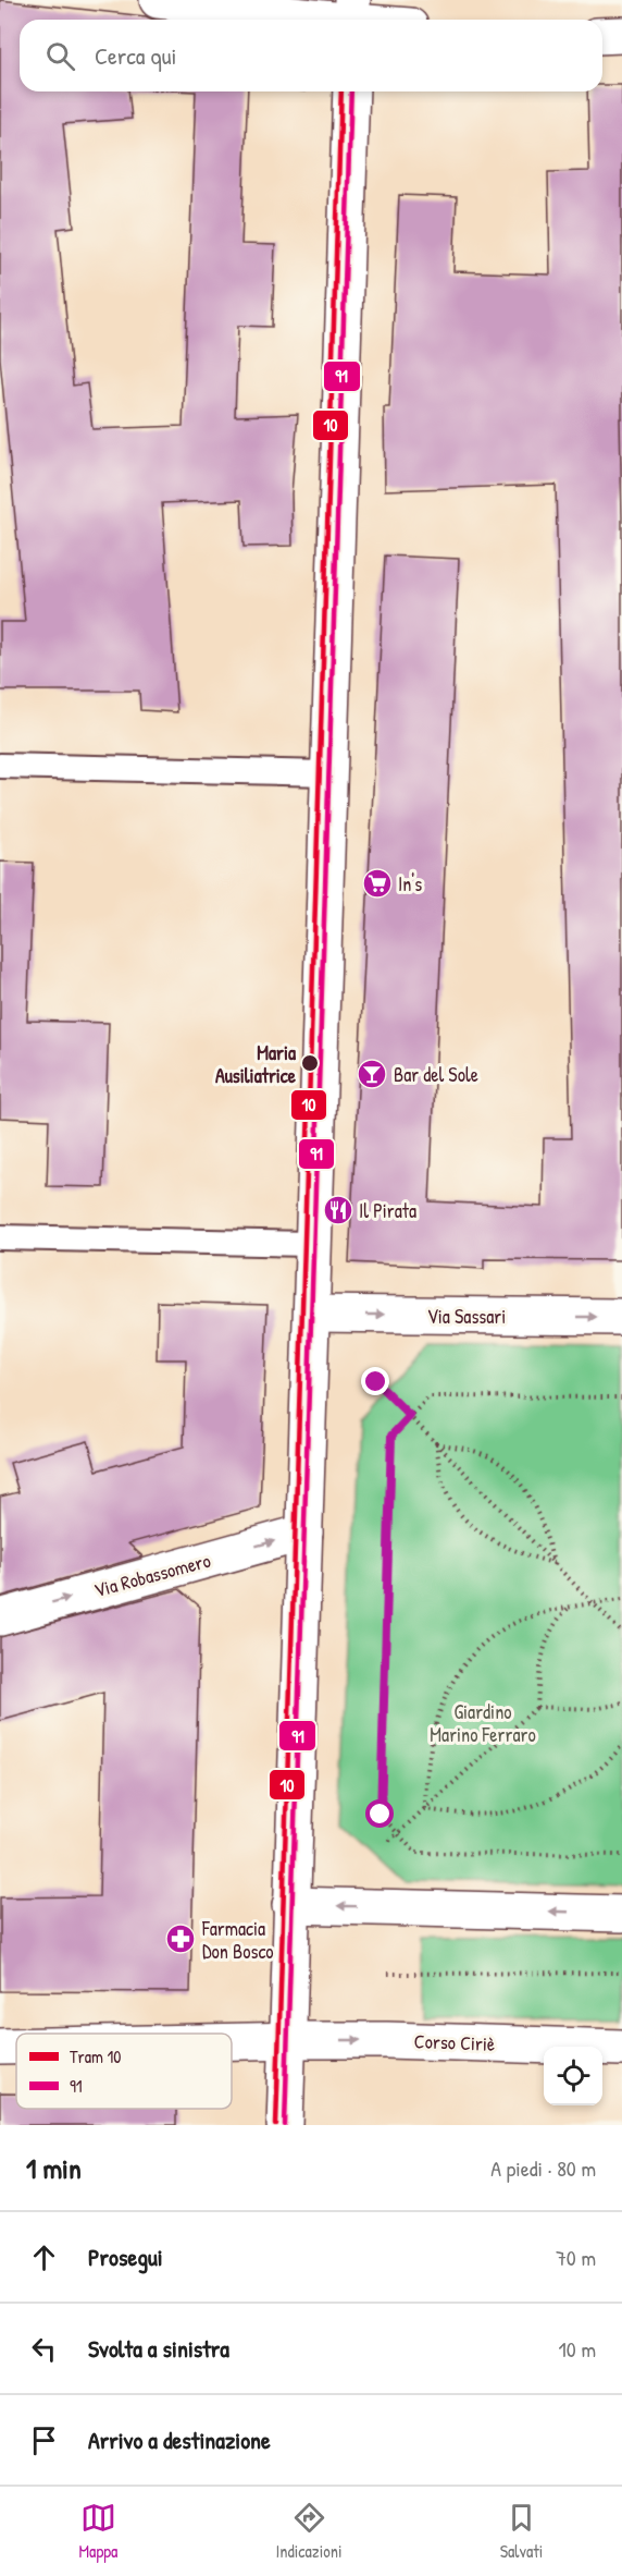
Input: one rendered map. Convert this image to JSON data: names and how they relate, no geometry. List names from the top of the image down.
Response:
{
  "streets": {
    "street": ["Via Sassari", "Via Robassomero", "Corso Ciriè"]
  },
  "one_way": ["Via Sassari", "Via Robassomero"],
  "parks": ["Giardino Marino Ferraro"],
  "places": {
    "supermarket": ["In's"],
    "other": ["Maria Ausiliatrice"],
    "bar": ["Bar del Sole"],
    "restaurant": ["Il Pirata"],
    "pharmacy": ["Farmacia Don Bosco"]
  },
  "lines": ["tram line 10", "transit line 91"],
  "legend": ["Tram 10", "91"],
  "page": {
    "search": "Cerca qui",
    "heading": ["1 min", "A piedi · 80 m"],
    "list": [
      ["Prosegui", "70 m"],
      ["Svolta a sinistra", "10 m"],
      "Arrivo a destinazione"
    ],
    "nav": ["Mappa", "Indicazioni", "Salvati"]
  }
}
